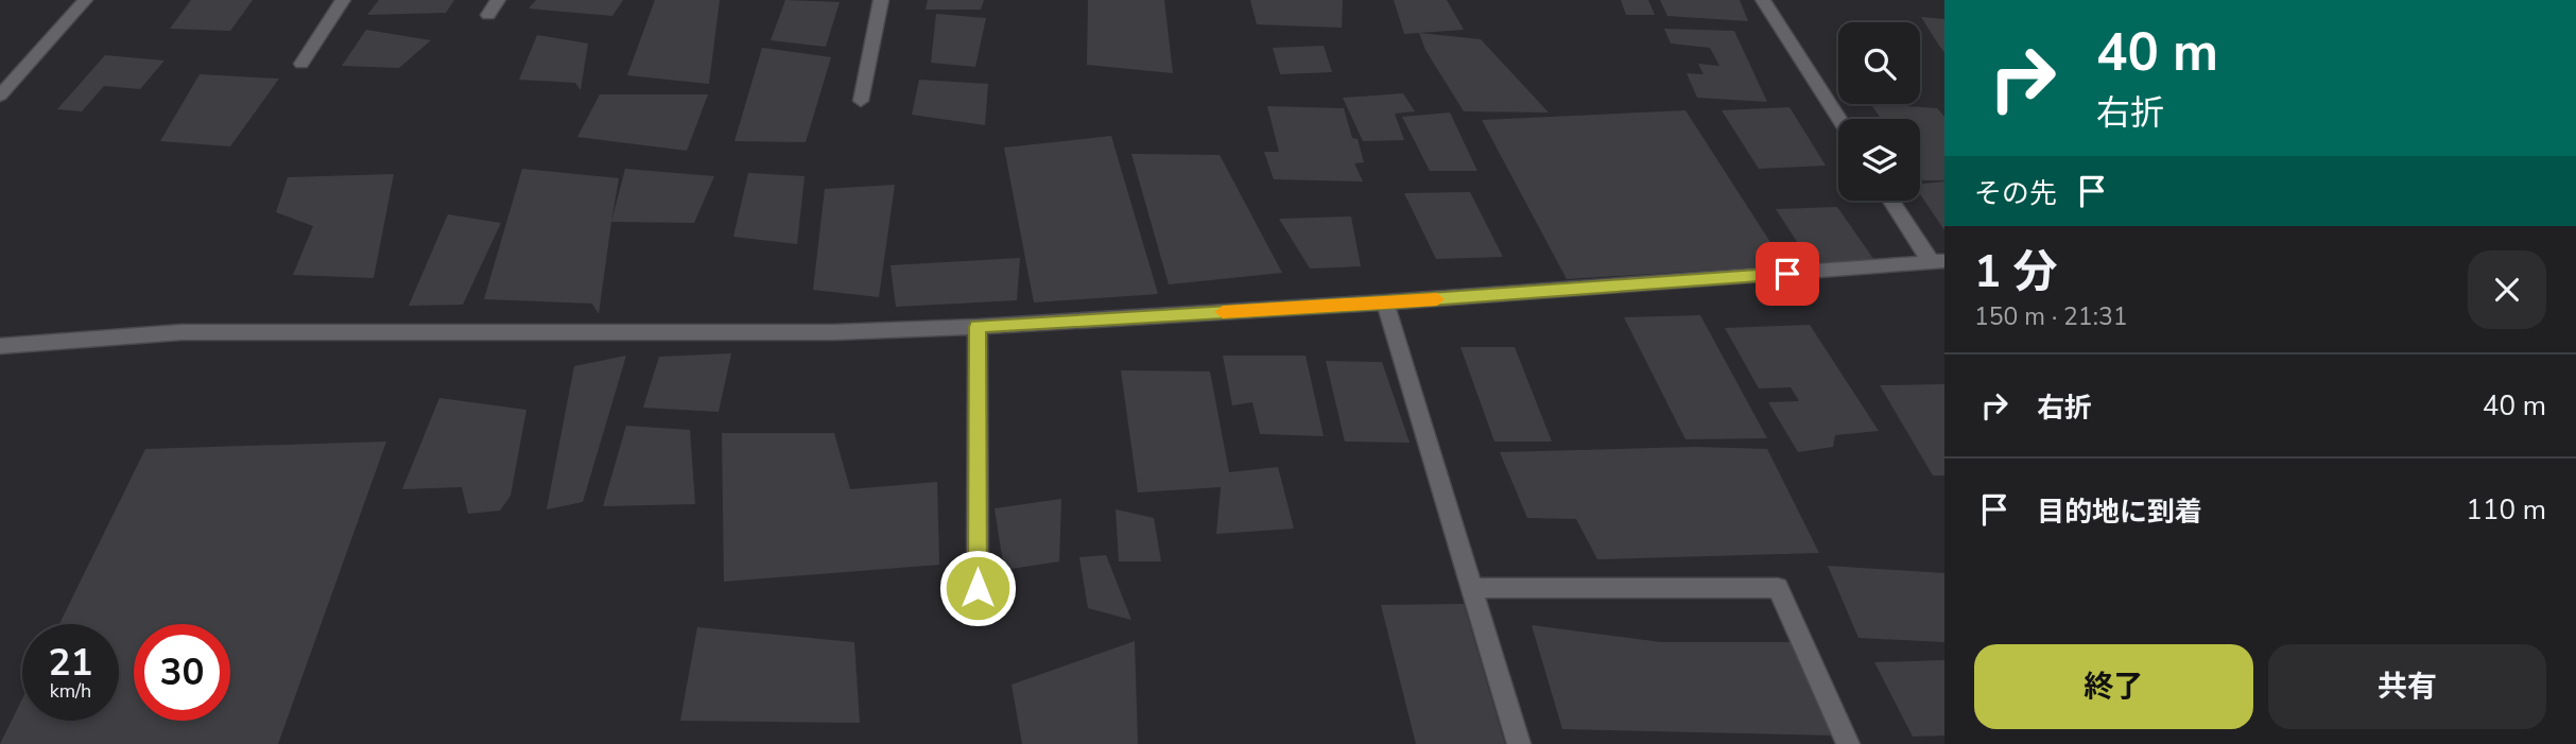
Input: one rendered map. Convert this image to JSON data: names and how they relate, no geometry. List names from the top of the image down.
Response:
{
  "page": {
    "turn": ["40 m", "右折"],
    "then": "その先",
    "heading": ["1 分", "150 m · 21:31"],
    "list": [
      {
        "name": "右折",
        "value": "40 m"
      },
      {
        "name": "目的地に到着",
        "value": "110 m"
      }
    ],
    "speed": "21 km/h",
    "limit": "30",
    "buttons": ["終了", "共有"]
  }
}
